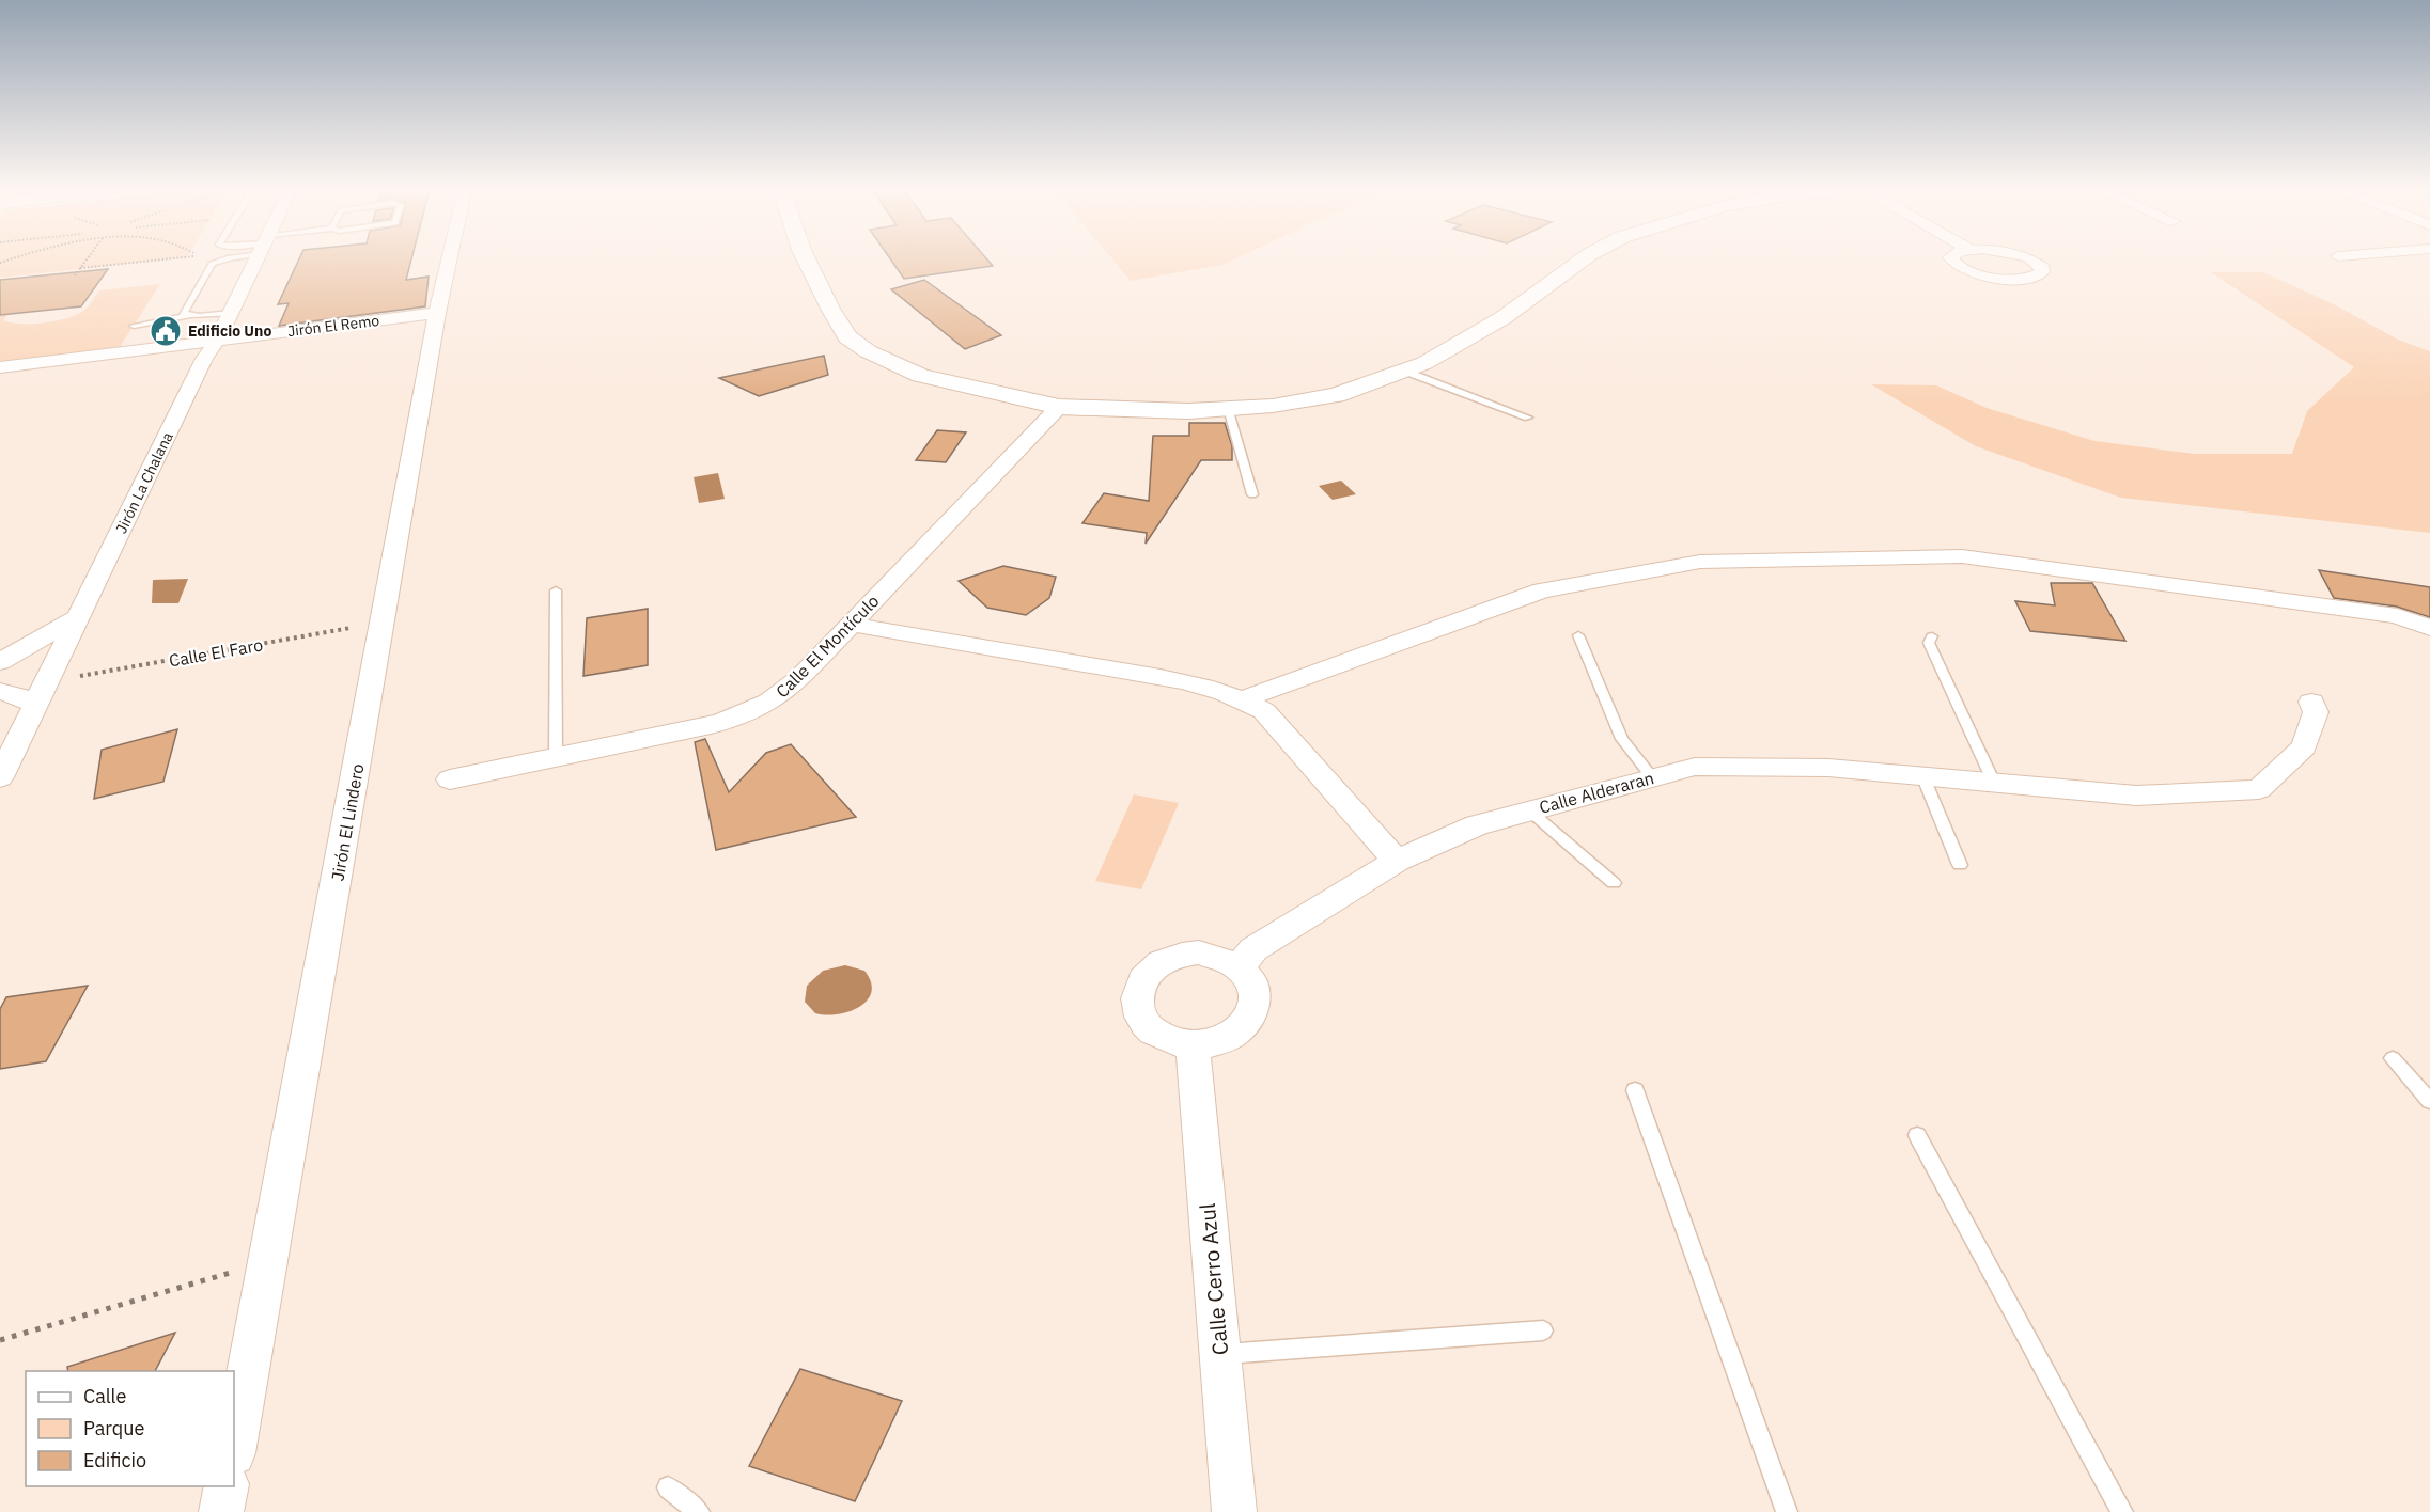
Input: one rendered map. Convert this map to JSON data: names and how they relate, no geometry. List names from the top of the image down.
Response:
{
  "streets": {
    "street": [
      "Jirón El Remo",
      "Jirón La Chalana",
      "Calle El Montículo",
      "Calle Alderaran",
      "Jirón El Lindero",
      "Calle Cerro Azul"
    ],
    "path": ["Calle El Faro"]
  },
  "crossings": [
    ["Jirón El Remo", "Jirón La Chalana"],
    ["Jirón El Remo", "Jirón El Lindero"],
    ["Jirón La Chalana", "Calle El Faro"],
    ["Calle El Faro", "Jirón El Lindero"],
    ["Calle Alderaran", "Calle Cerro Azul"]
  ],
  "places": {
    "public building": ["Edificio Uno"]
  },
  "legend": ["Calle", "Parque", "Edificio"]
}
